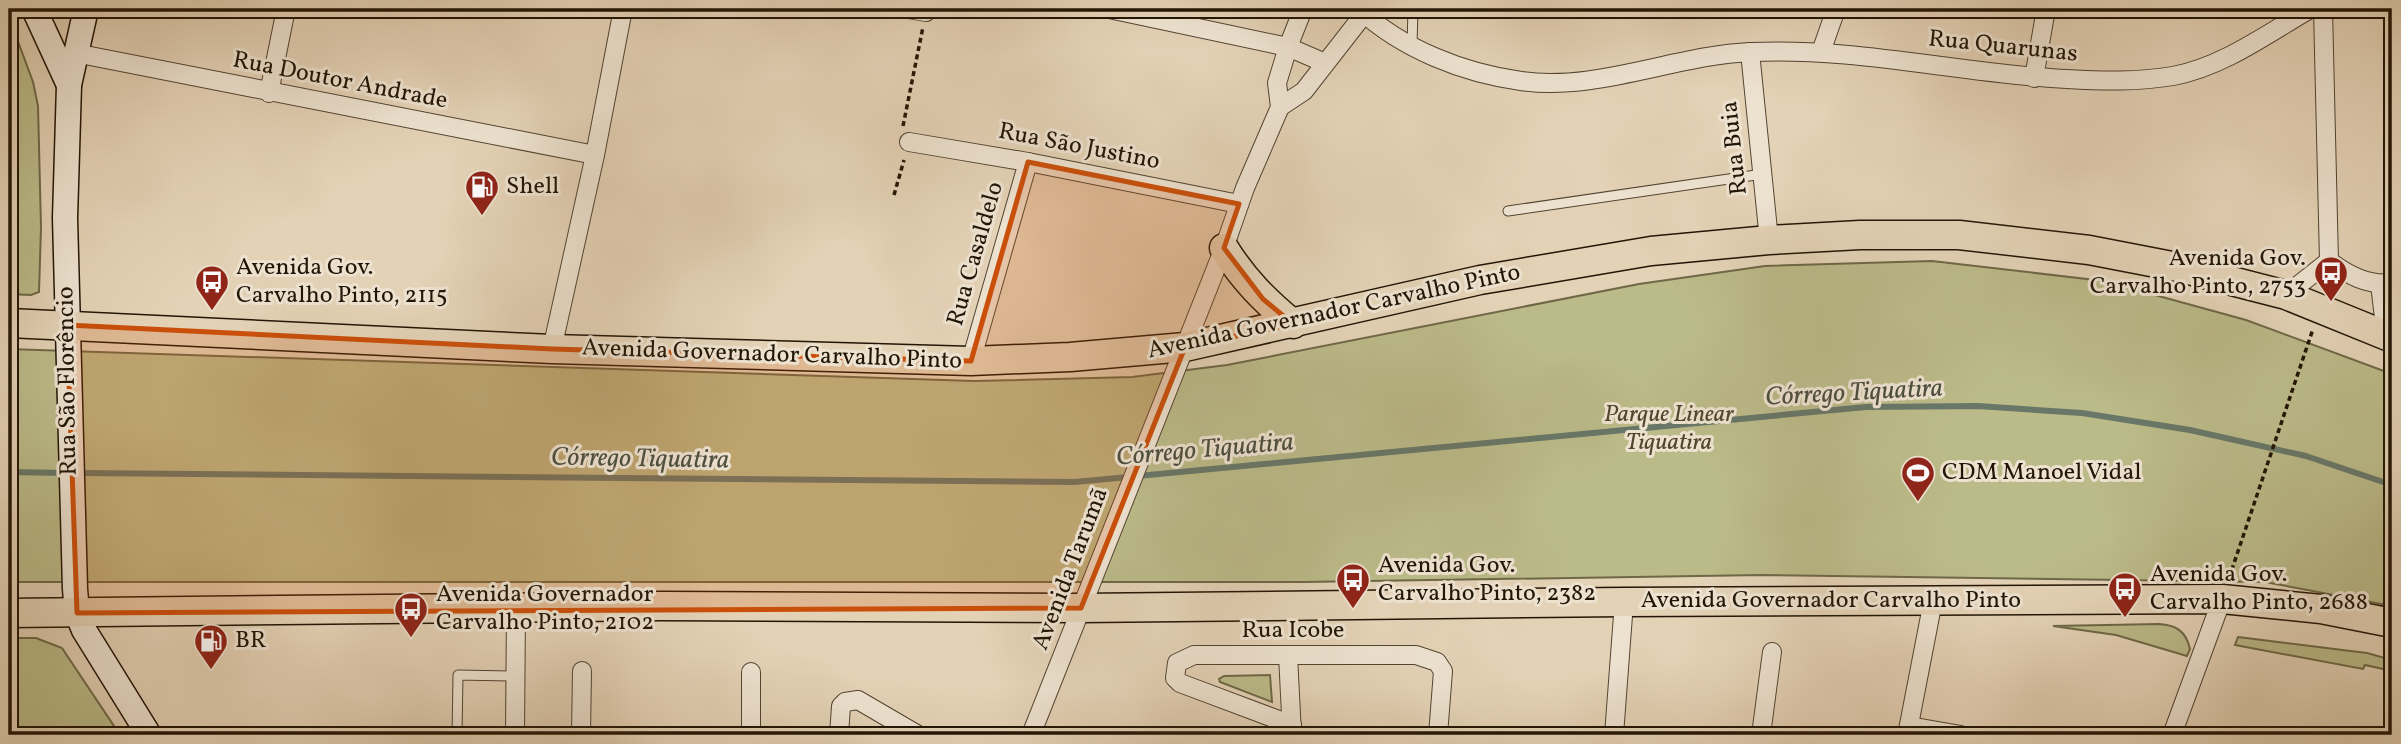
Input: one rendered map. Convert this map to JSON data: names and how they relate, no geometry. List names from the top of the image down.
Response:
{
  "streets": {
    "main road": ["Avenida Governador Carvalho Pinto"],
    "street": [
      "Rua Quarunas",
      "Rua Doutor Andrade",
      "Rua São Justino",
      "Rua Buia",
      "Rua Casaldelo",
      "Rua São Florêncio",
      "Avenida Tarumã",
      "Rua Icobe"
    ]
  },
  "crossings": [
    ["Rua Quarunas", "Rua Buia"],
    ["Rua Doutor Andrade", "Rua São Florêncio"],
    ["Rua São Justino", "Rua Casaldelo"],
    ["Rua São Justino", "Avenida Tarumã"],
    ["Rua Buia", "Avenida Governador Carvalho Pinto"],
    ["Rua Casaldelo", "Avenida Governador Carvalho Pinto"],
    ["Avenida Governador Carvalho Pinto", "Rua São Florêncio"],
    ["Avenida Governador Carvalho Pinto", "Avenida Tarumã"]
  ],
  "water": ["Córrego Tiquatira"],
  "parks": ["Parque Linear Tiquatira"],
  "places": {
    "fuel station": ["Shell", "BR"],
    "bus stop": [
      "Avenida Gov. Carvalho Pinto, 2753",
      "Avenida Gov. Carvalho Pinto, 2115",
      "Avenida Gov. Carvalho Pinto, 2382",
      "Avenida Gov. Carvalho Pinto, 2688",
      "Avenida Governador Carvalho Pinto, 2102"
    ],
    "sports": ["CDM Manoel Vidal"]
  }
}
